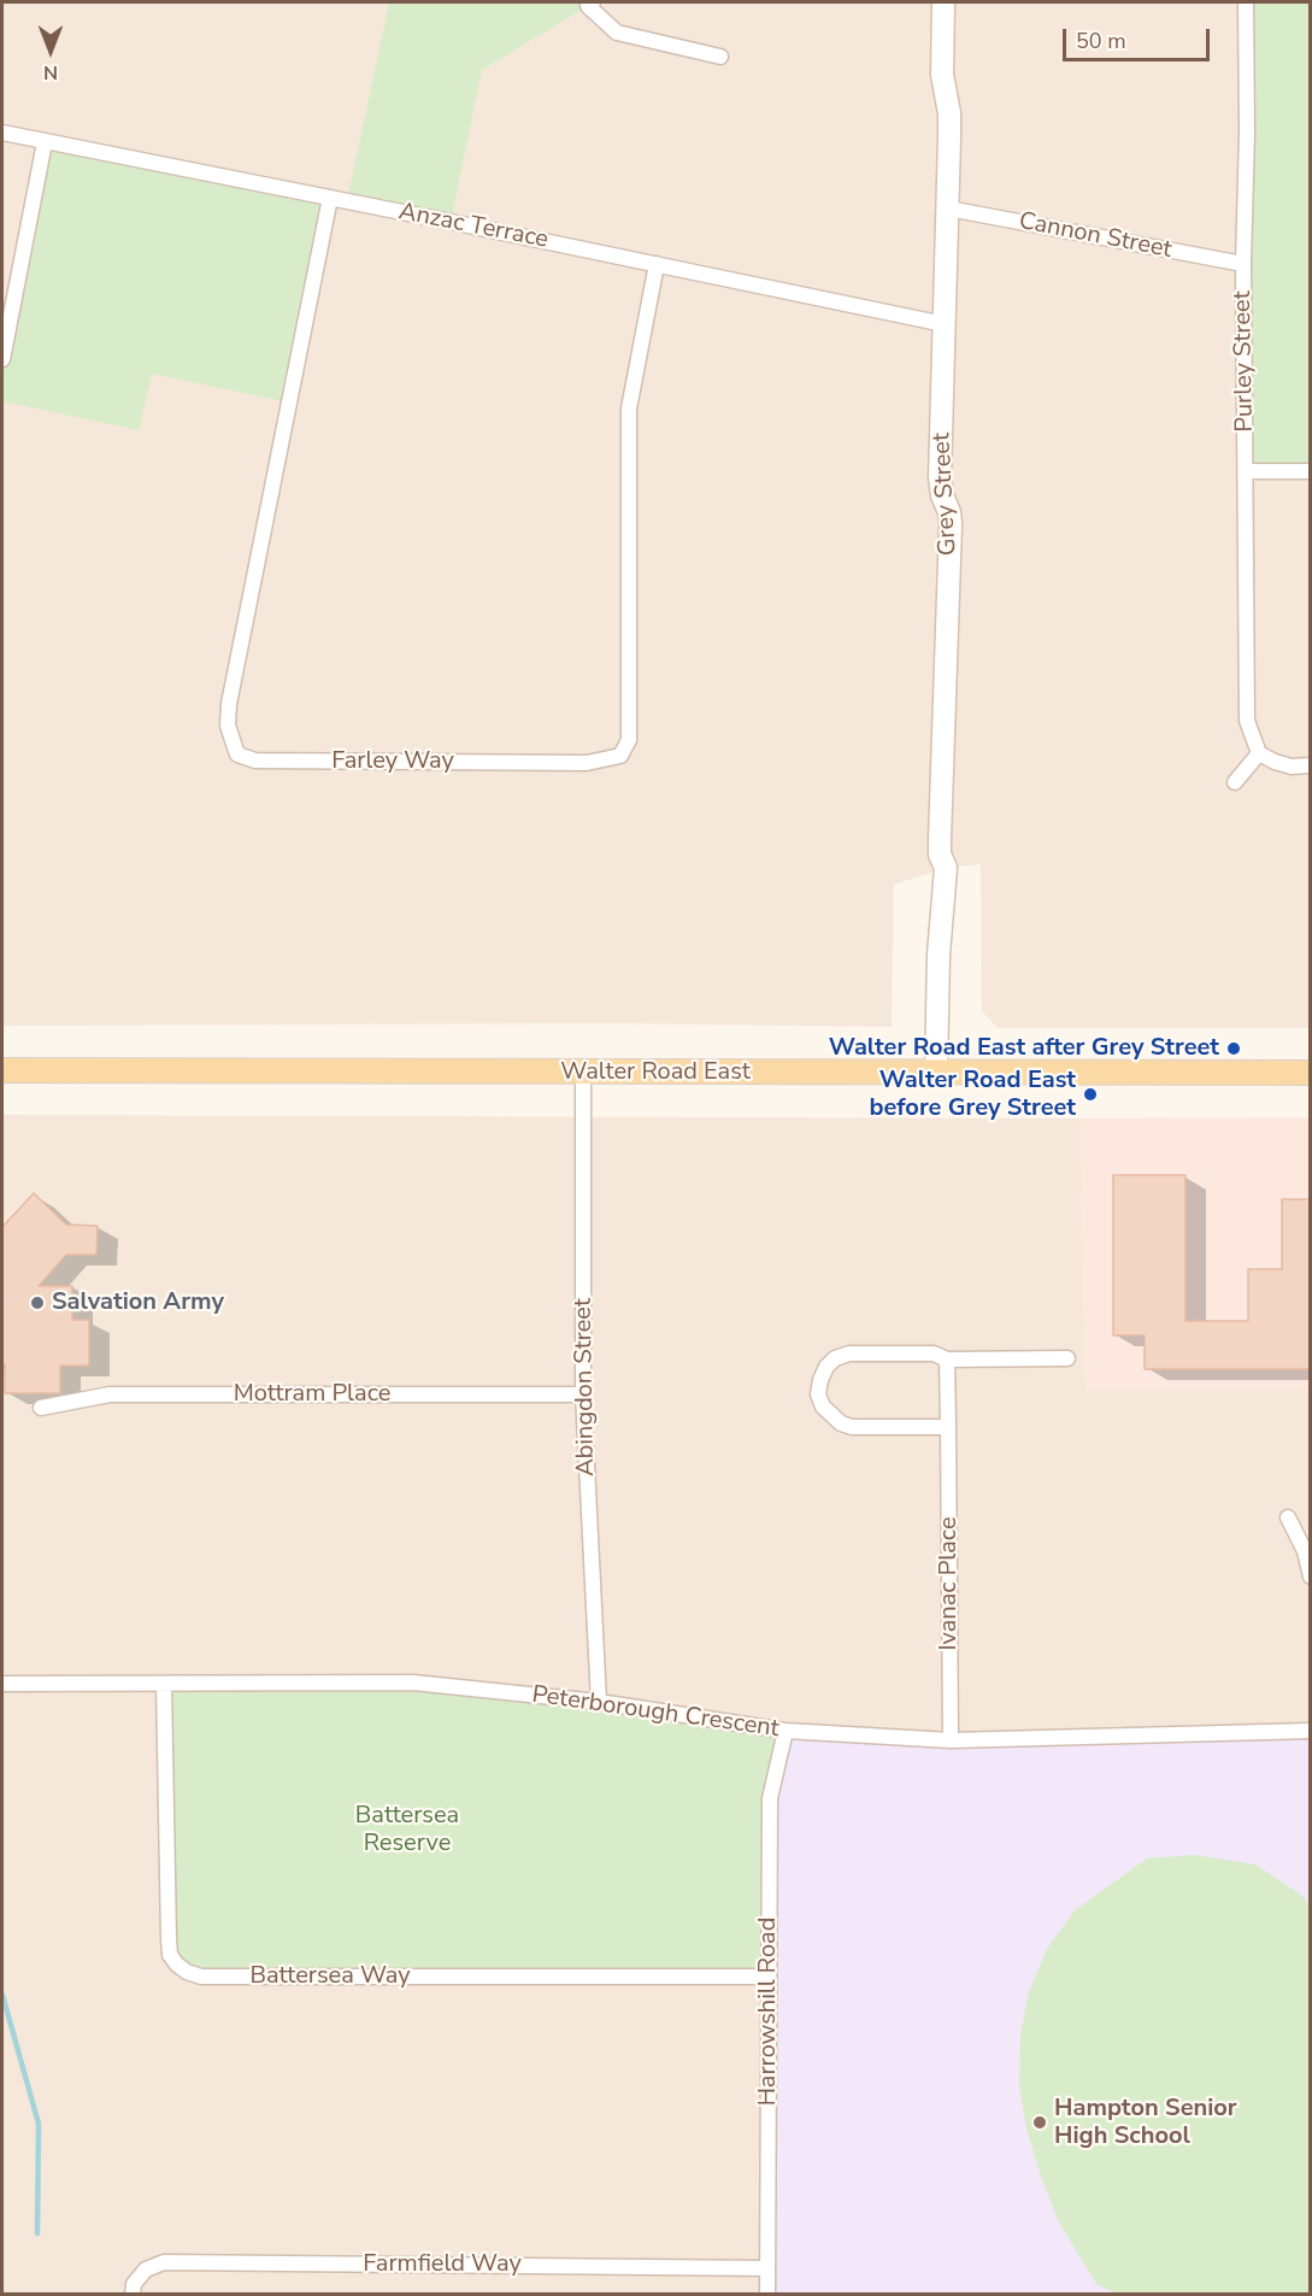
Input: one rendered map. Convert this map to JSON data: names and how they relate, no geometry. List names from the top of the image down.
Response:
{
  "streets": {
    "main road": ["Walter Road East"],
    "street": [
      "Anzac Terrace",
      "Cannon Street",
      "Purley Street",
      "Grey Street",
      "Farley Way",
      "Abingdon Street",
      "Mottram Place",
      "Ivanac Place",
      "Peterborough Crescent",
      "Battersea Way",
      "Harrowshill Road",
      "Farmfield Way"
    ]
  },
  "crossings": [
    ["Anzac Terrace", "Grey Street"],
    ["Anzac Terrace", "Farley Way"],
    ["Cannon Street", "Purley Street"],
    ["Cannon Street", "Grey Street"],
    ["Grey Street", "Walter Road East"],
    ["Walter Road East", "Abingdon Street"],
    ["Abingdon Street", "Mottram Place"],
    ["Abingdon Street", "Peterborough Crescent"],
    ["Ivanac Place", "Peterborough Crescent"],
    ["Peterborough Crescent", "Battersea Way"],
    ["Peterborough Crescent", "Harrowshill Road"],
    ["Battersea Way", "Harrowshill Road"],
    ["Harrowshill Road", "Farmfield Way"]
  ],
  "parks": ["Battersea Reserve"],
  "places": [
    "Walter Road East after Grey Street",
    "Walter Road East before Grey Street",
    "Salvation Army",
    "Hampton Senior High School"
  ],
  "scale_bar": "50 m",
  "north": "bottom"
}
